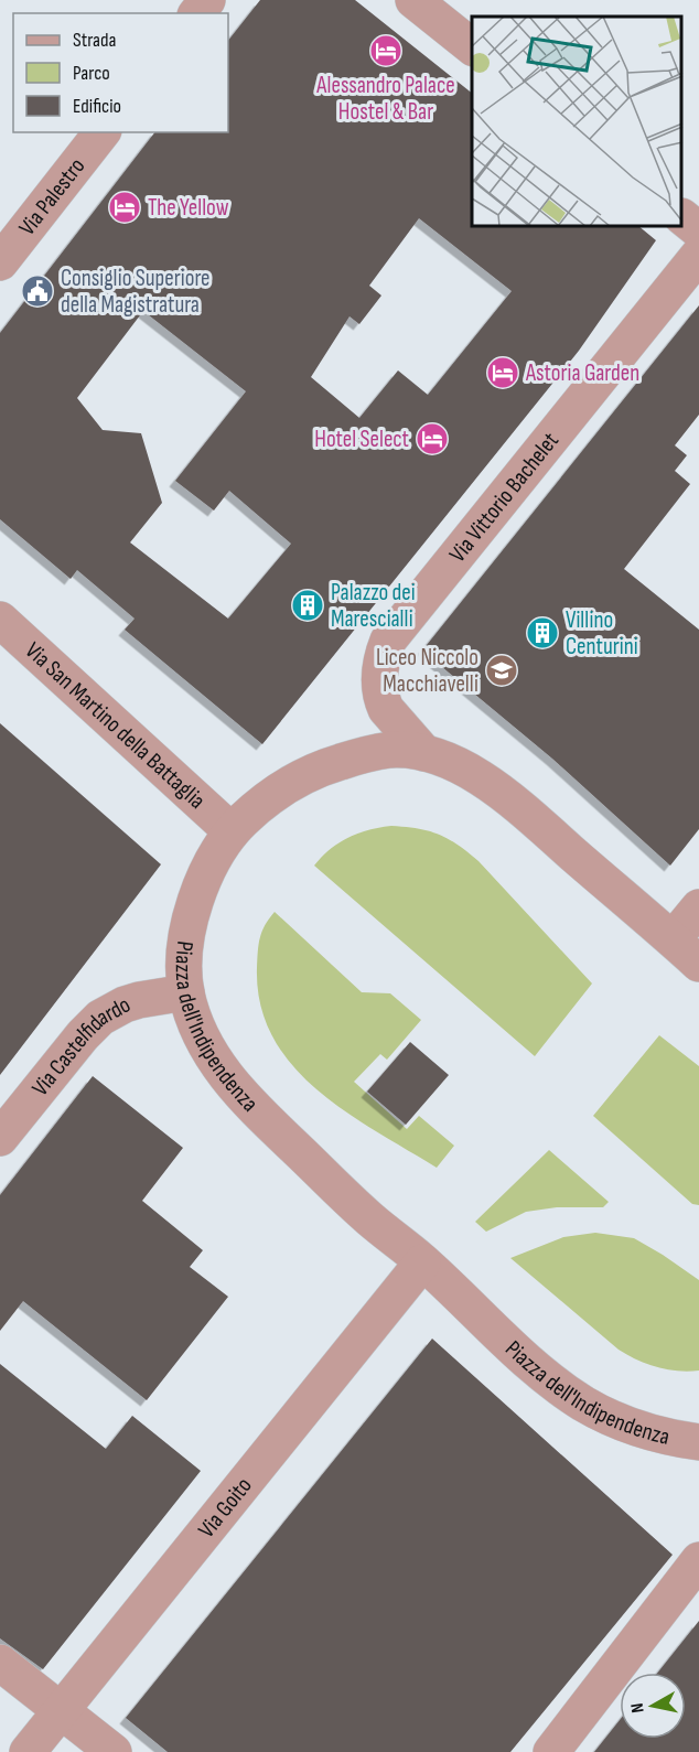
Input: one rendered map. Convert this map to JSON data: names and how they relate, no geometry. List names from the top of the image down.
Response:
{
  "streets": {
    "street": [
      "Via Palestro",
      "Via Vittorio Bachelet",
      "Via San Martino della Battaglia",
      "Piazza dell'Indipendenza",
      "Via Castelfidardo",
      "Via Goito"
    ]
  },
  "crossings": [
    ["Via Vittorio Bachelet", "Piazza dell'Indipendenza"],
    ["Via San Martino della Battaglia", "Piazza dell'Indipendenza"],
    ["Piazza dell'Indipendenza", "Via Castelfidardo"],
    ["Piazza dell'Indipendenza", "Via Goito"]
  ],
  "places": {
    "hotel": [
      "Alessandro Palace Hostel & Bar",
      "The Yellow",
      "Astoria Garden",
      "Hotel Select"
    ],
    "public building": ["Consiglio Superiore della Magistratura"],
    "building": ["Palazzo dei Marescialli", "Villino Centurini"],
    "school or university": ["Liceo Niccolo Macchiavelli"]
  },
  "legend": ["Strada", "Parco", "Edificio"],
  "north": "left"
}
